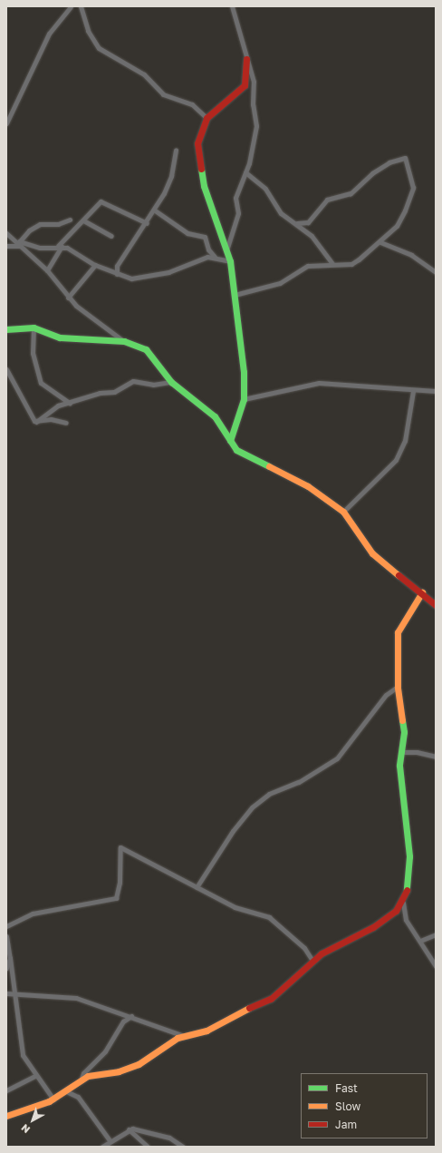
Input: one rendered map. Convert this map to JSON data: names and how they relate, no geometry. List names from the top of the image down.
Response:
{
  "legend": ["Fast", "Slow", "Jam"],
  "north": "bottom left"
}
